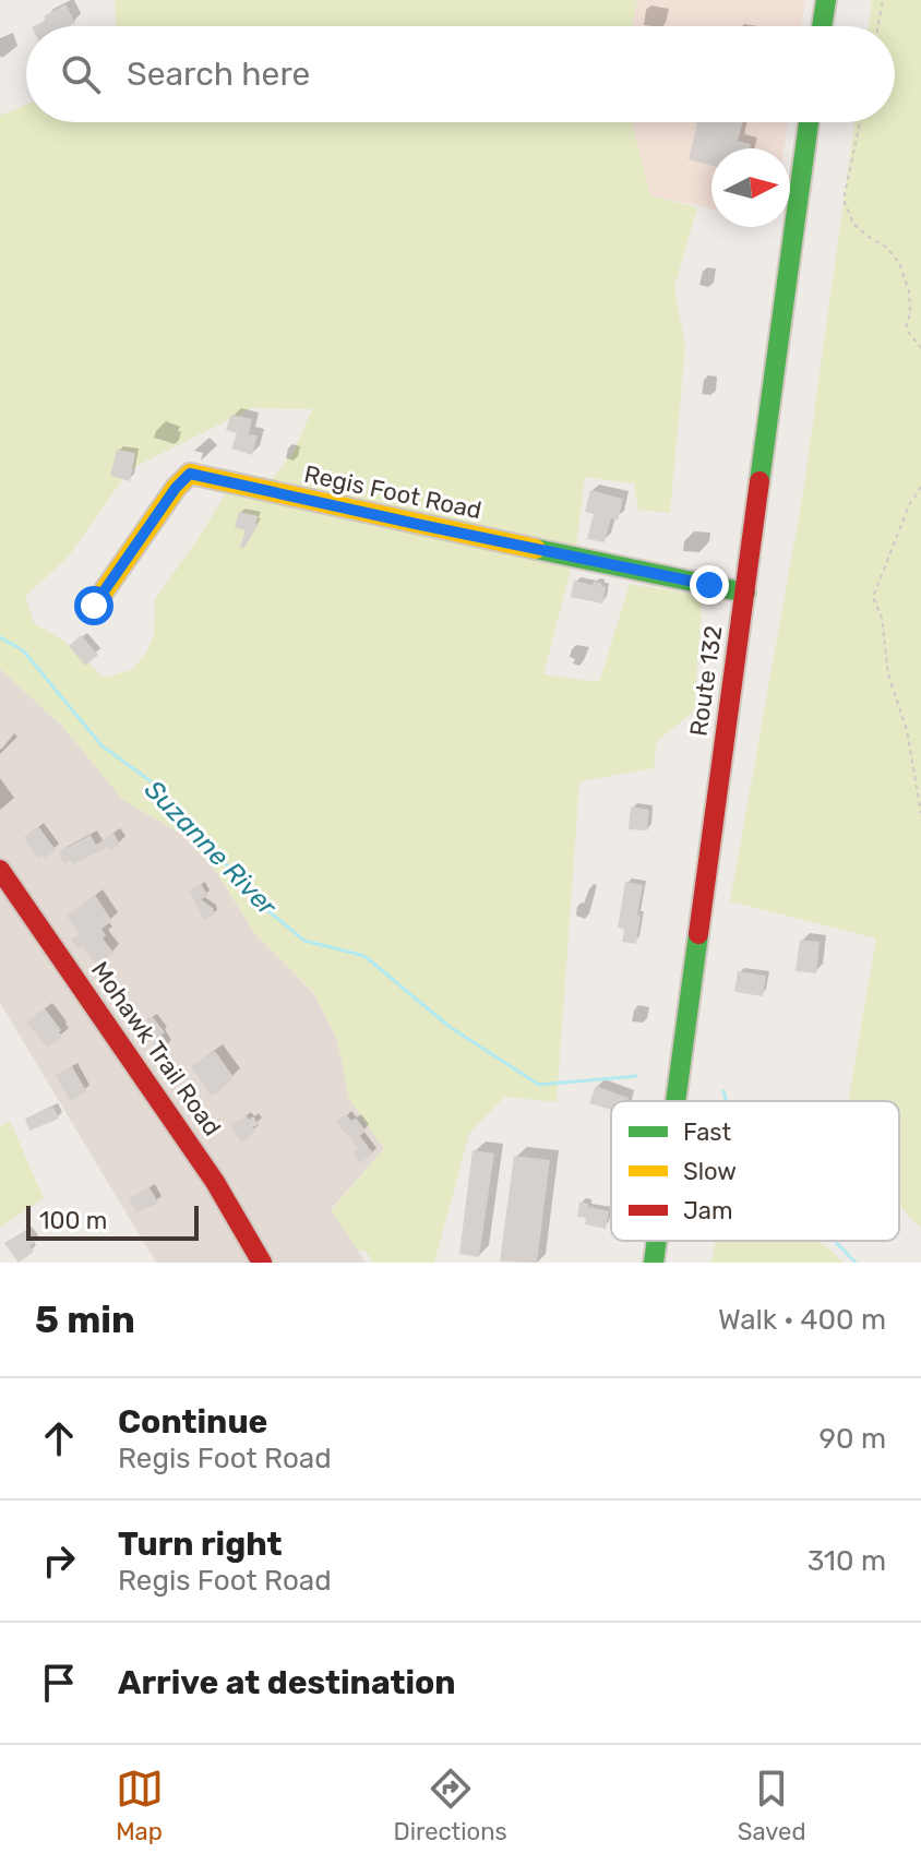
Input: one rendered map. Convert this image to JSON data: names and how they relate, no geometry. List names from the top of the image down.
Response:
{
  "streets": {
    "main road": ["Regis Foot Road", "Route 132", "Mohawk Trail Road"]
  },
  "crossings": [
    ["Regis Foot Road", "Route 132"]
  ],
  "water": ["Suzanne River"],
  "legend": ["Fast", "Slow", "Jam"],
  "scale_bar": "100 m",
  "north": "right",
  "page": {
    "search": "Search here",
    "scale": "100 m",
    "heading": ["5 min", "Walk · 400 m"],
    "list": [
      ["Continue", "Regis Foot Road", "90 m"],
      ["Turn right", "Regis Foot Road", "310 m"],
      "Arrive at destination"
    ],
    "nav": ["Map", "Directions", "Saved"]
  }
}
